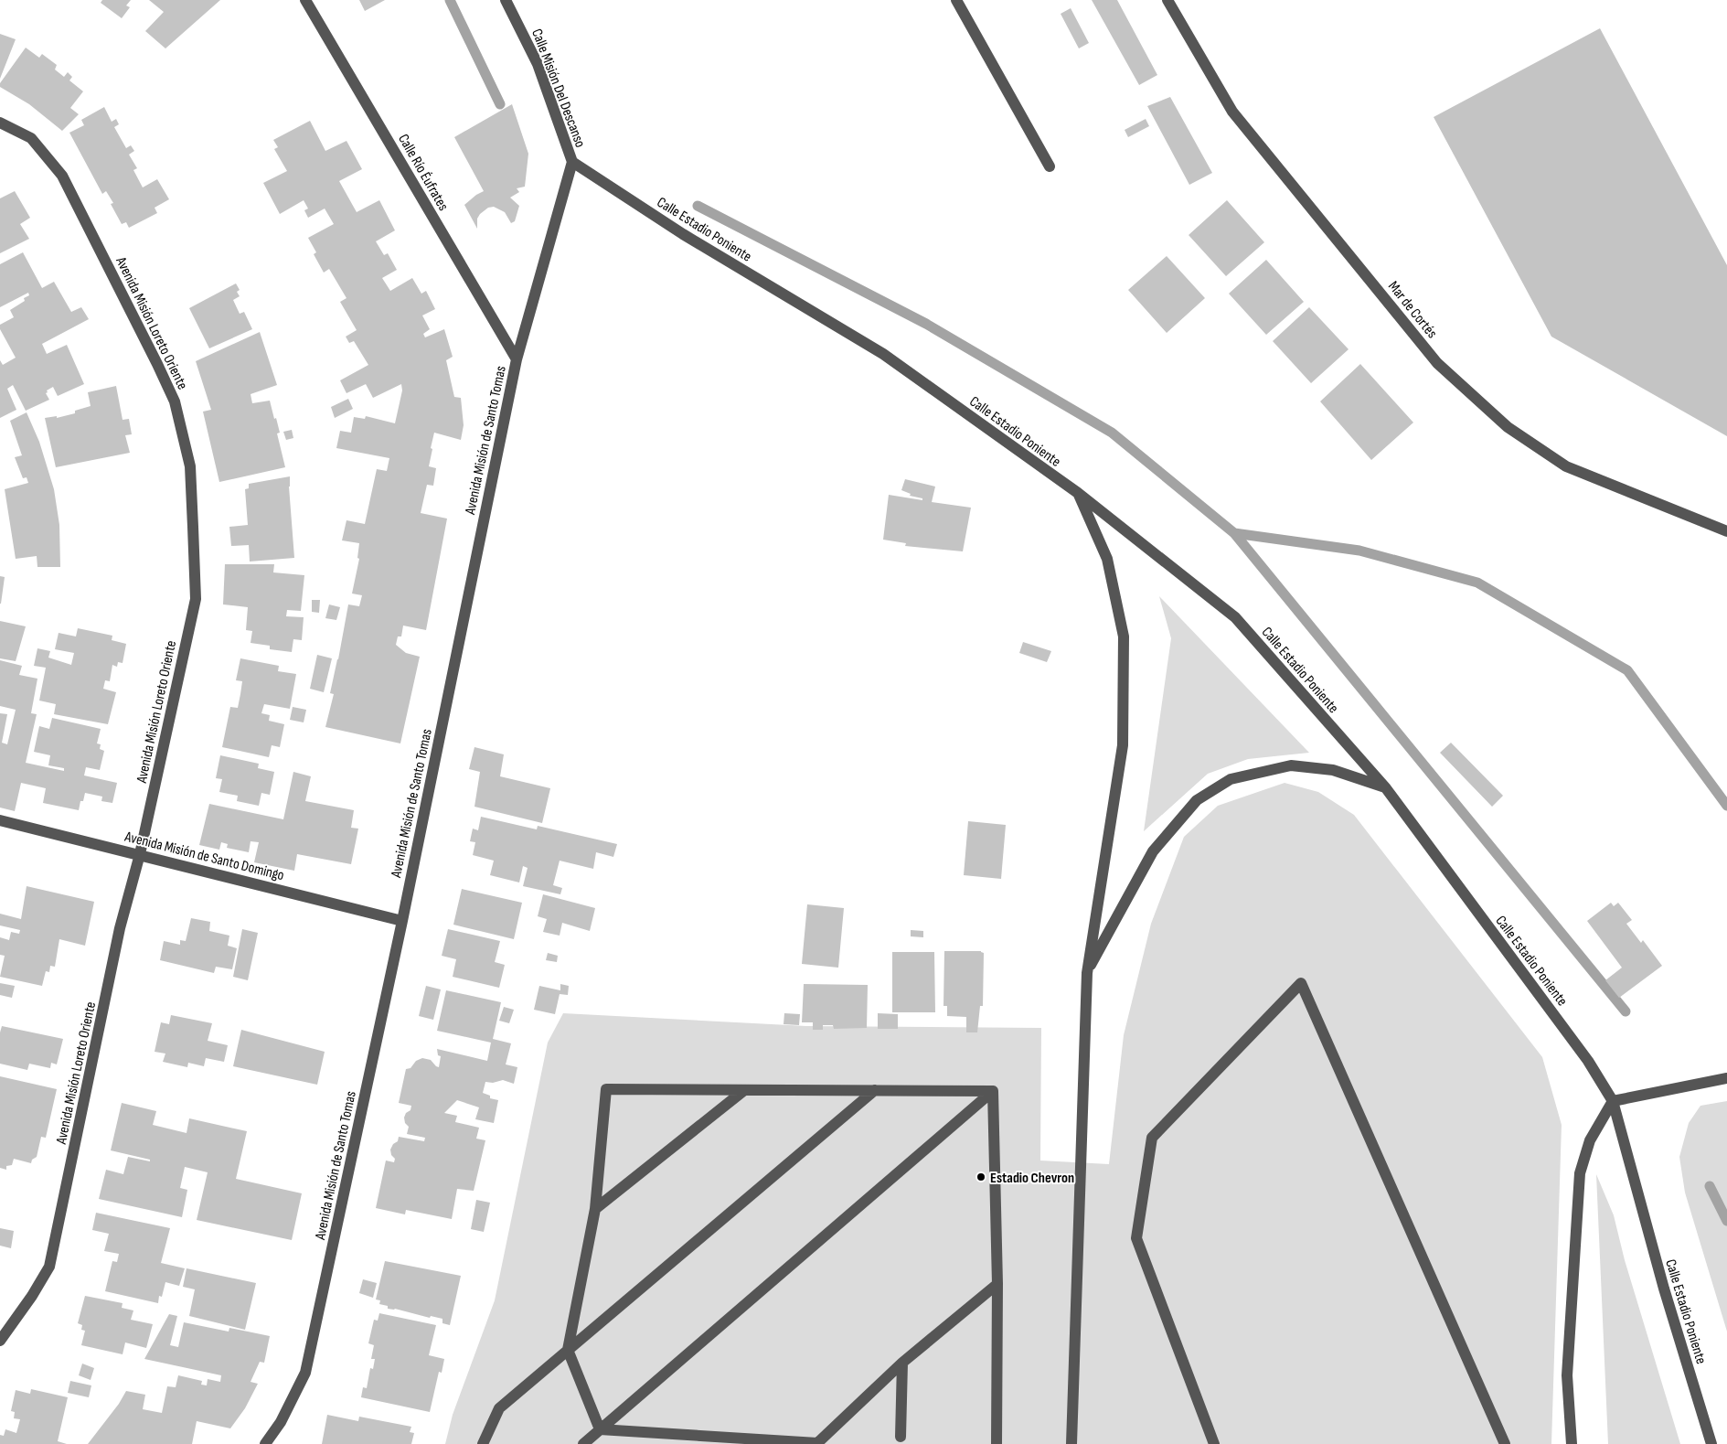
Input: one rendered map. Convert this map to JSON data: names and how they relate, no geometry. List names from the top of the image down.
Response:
{
  "streets": {
    "street": [
      "Calle Misión Del Descanso",
      "Calle Río Éufrates",
      "Calle Estadio Poniente",
      "Mar de Cortés",
      "Avenida Misión Loreto Oriente",
      "Avenida Misión de Santo Tomas",
      "Avenida Misión de Santo Domingo"
    ]
  },
  "crossings": [
    ["Calle Misión Del Descanso", "Calle Estadio Poniente"],
    ["Calle Misión Del Descanso", "Avenida Misión de Santo Tomas"],
    ["Calle Río Éufrates", "Avenida Misión de Santo Tomas"],
    ["Calle Estadio Poniente", "Avenida Misión de Santo Tomas"],
    ["Avenida Misión Loreto Oriente", "Avenida Misión de Santo Domingo"],
    ["Avenida Misión de Santo Tomas", "Avenida Misión de Santo Domingo"]
  ],
  "places": ["Estadio Chevron"]
}
